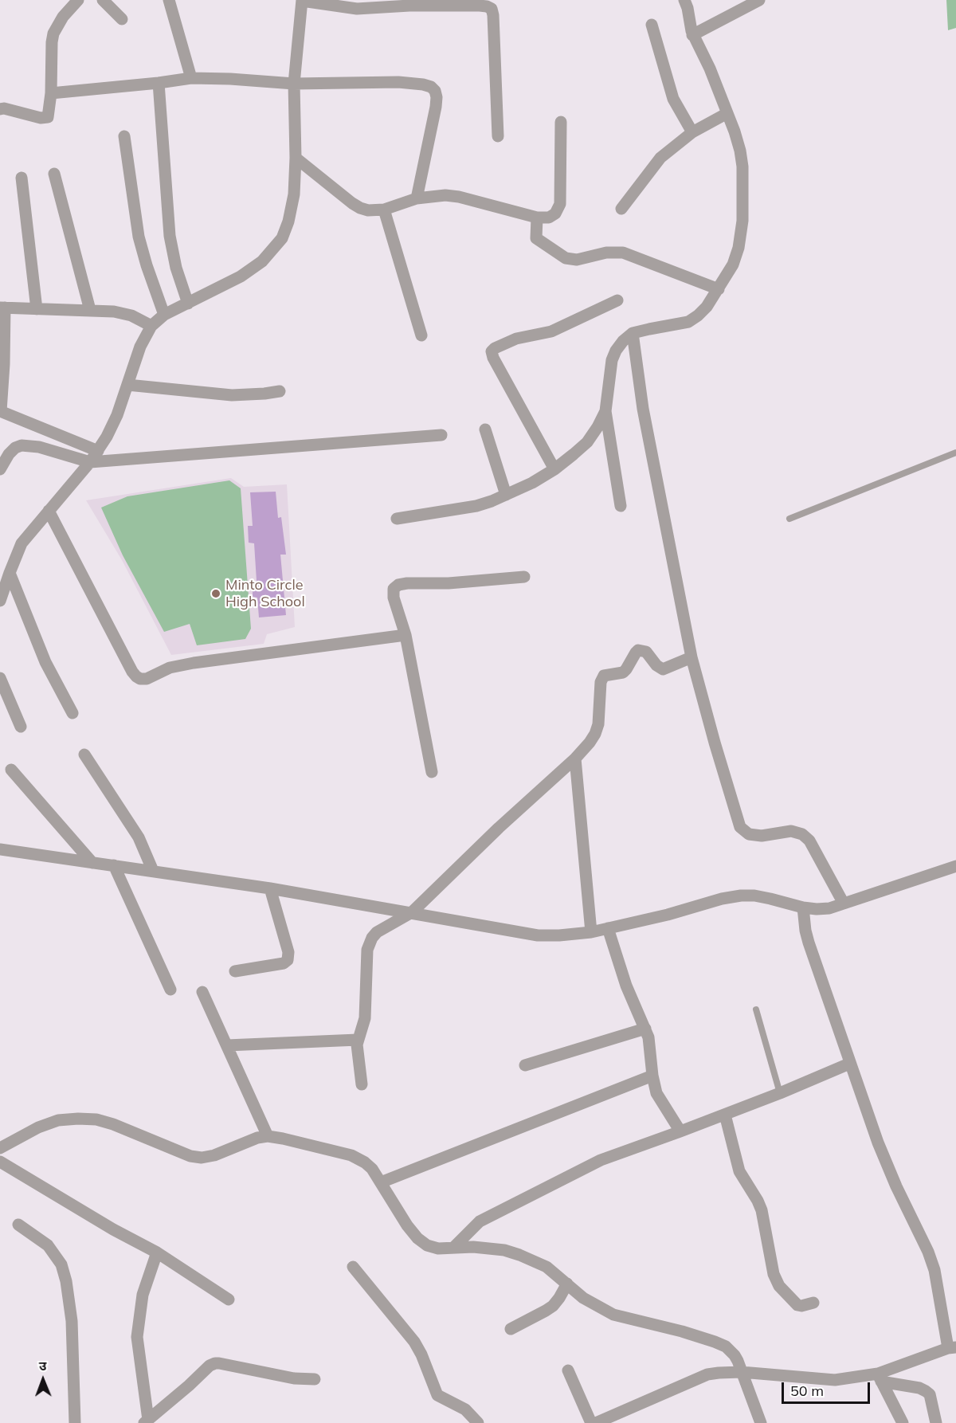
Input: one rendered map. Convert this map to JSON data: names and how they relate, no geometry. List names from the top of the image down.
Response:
{
  "places": ["Minto Circle High School"],
  "scale_bar": "50 m",
  "north": "top"
}
